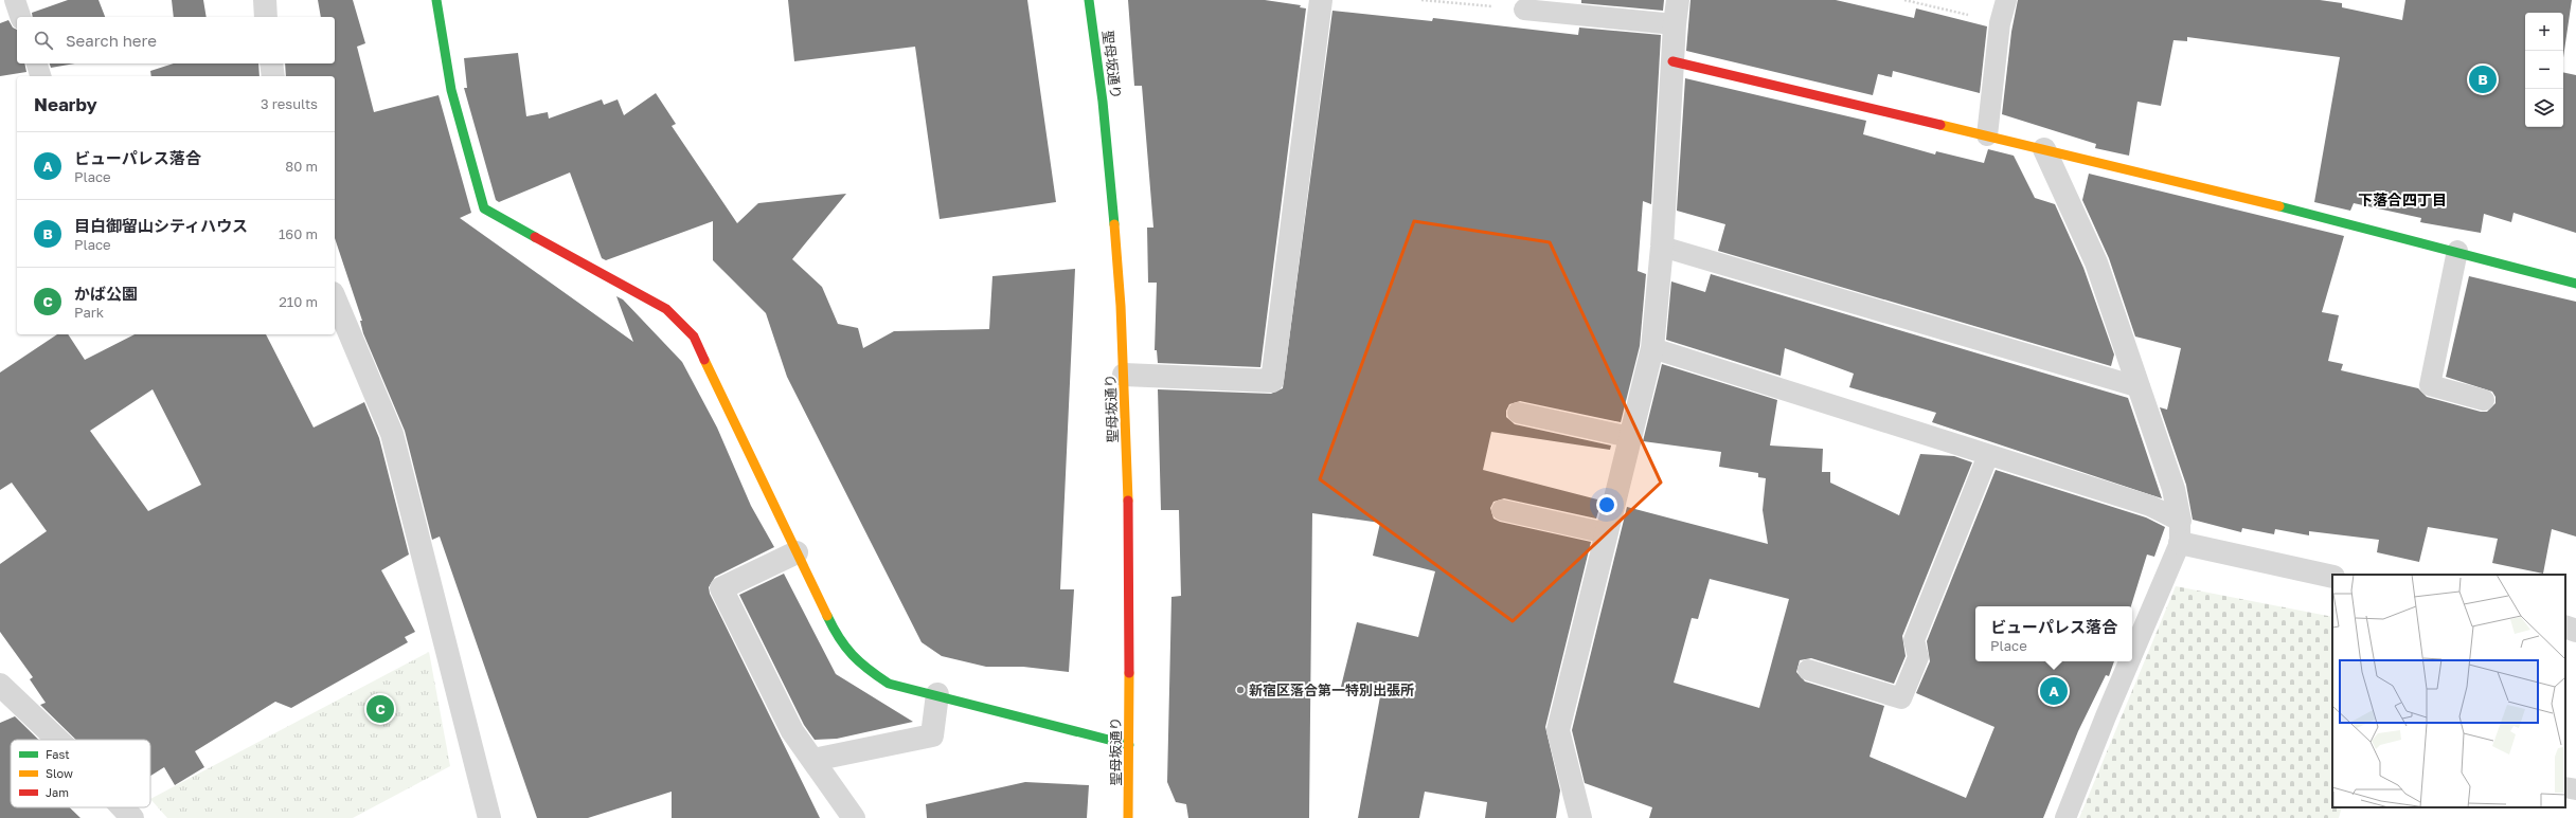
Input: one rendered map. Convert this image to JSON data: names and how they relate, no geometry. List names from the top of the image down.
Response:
{
  "streets": {
    "street": ["聖母坂通り"]
  },
  "districts": ["下落合四丁目"],
  "places": ["新宿区落合第一特別出張所"],
  "legend": ["Fast", "Slow", "Jam"],
  "page": {
    "map_buttons": ["+", "−"],
    "search": "Search here",
    "pins": ["B", "A", "C"],
    "heading": ["Nearby", "3 results"],
    "list": [
      {
        "mark": "A",
        "name": "ビューパレス落合",
        "note": "Place",
        "value": "80 m"
      },
      {
        "mark": "B",
        "name": "目白御留山シティハウス",
        "note": "Place",
        "value": "160 m"
      },
      {
        "mark": "C",
        "name": "かば公園",
        "note": "Park",
        "value": "210 m"
      }
    ],
    "popup": ["ビューパレス落合", "Place"]
  }
}
